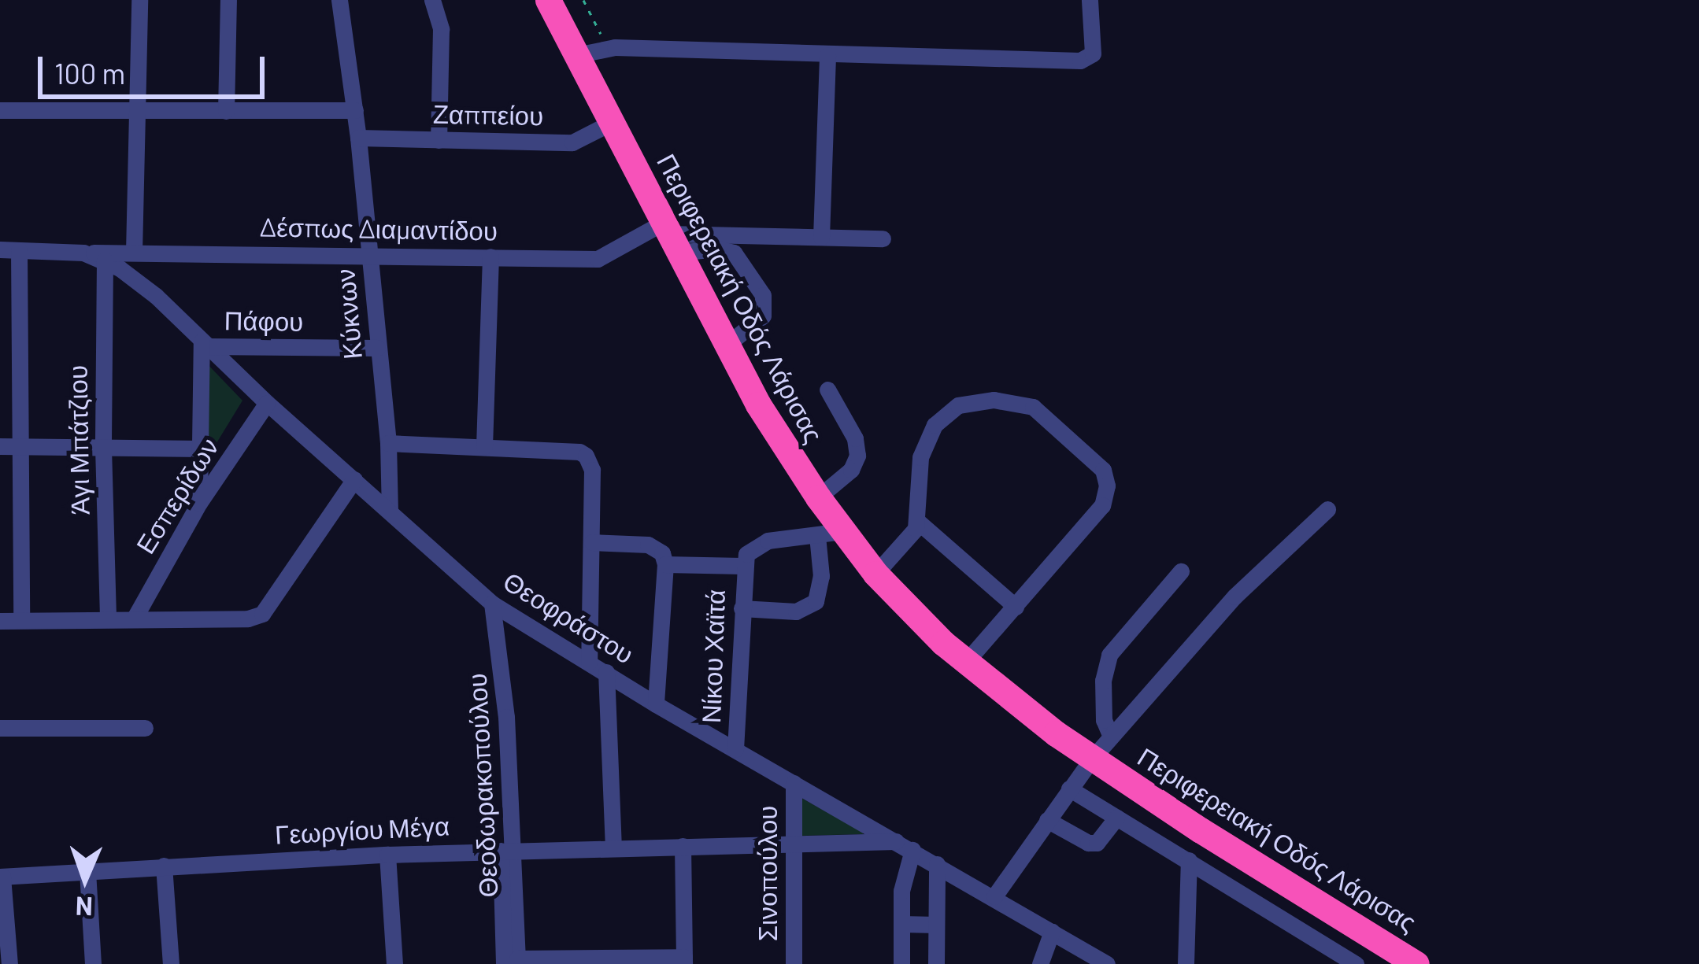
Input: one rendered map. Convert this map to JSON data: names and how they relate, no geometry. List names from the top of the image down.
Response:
{
  "streets": {
    "highway": ["Περιφερειακή Οδός Λάρισας"],
    "street": [
      "Ζαππείου",
      "Δέσπως Διαμαντίδου",
      "Κύκνων",
      "Πάφου",
      "Άγι Μπάτζιου",
      "Εσπερίδων",
      "Θεοφράστου",
      "Νίκου Χαϊτά",
      "Θεοδωρακοπούλου",
      "Γεωργίου Μέγα",
      "Σινοπούλου"
    ]
  },
  "crossings": [
    ["Ζαππείου", "Περιφερειακή Οδός Λάρισας"],
    ["Ζαππείου", "Κύκνων"],
    ["Δέσπως Διαμαντίδου", "Περιφερειακή Οδός Λάρισας"],
    ["Δέσπως Διαμαντίδου", "Κύκνων"],
    ["Δέσπως Διαμαντίδου", "Θεοφράστου"],
    ["Περιφερειακή Οδός Λάρισας", "Νίκου Χαϊτά"],
    ["Κύκνων", "Πάφου"],
    ["Κύκνων", "Θεοφράστου"],
    ["Πάφου", "Θεοφράστου"],
    ["Άγι Μπάτζιου", "Θεοφράστου"],
    ["Εσπερίδων", "Θεοφράστου"],
    ["Θεοφράστου", "Νίκου Χαϊτά"],
    ["Θεοφράστου", "Θεοδωρακοπούλου"],
    ["Θεοφράστου", "Γεωργίου Μέγα"],
    ["Θεοφράστου", "Σινοπούλου"],
    ["Θεοδωρακοπούλου", "Γεωργίου Μέγα"],
    ["Γεωργίου Μέγα", "Σινοπούλου"]
  ],
  "scale_bar": "100 m",
  "north": "bottom"
}
